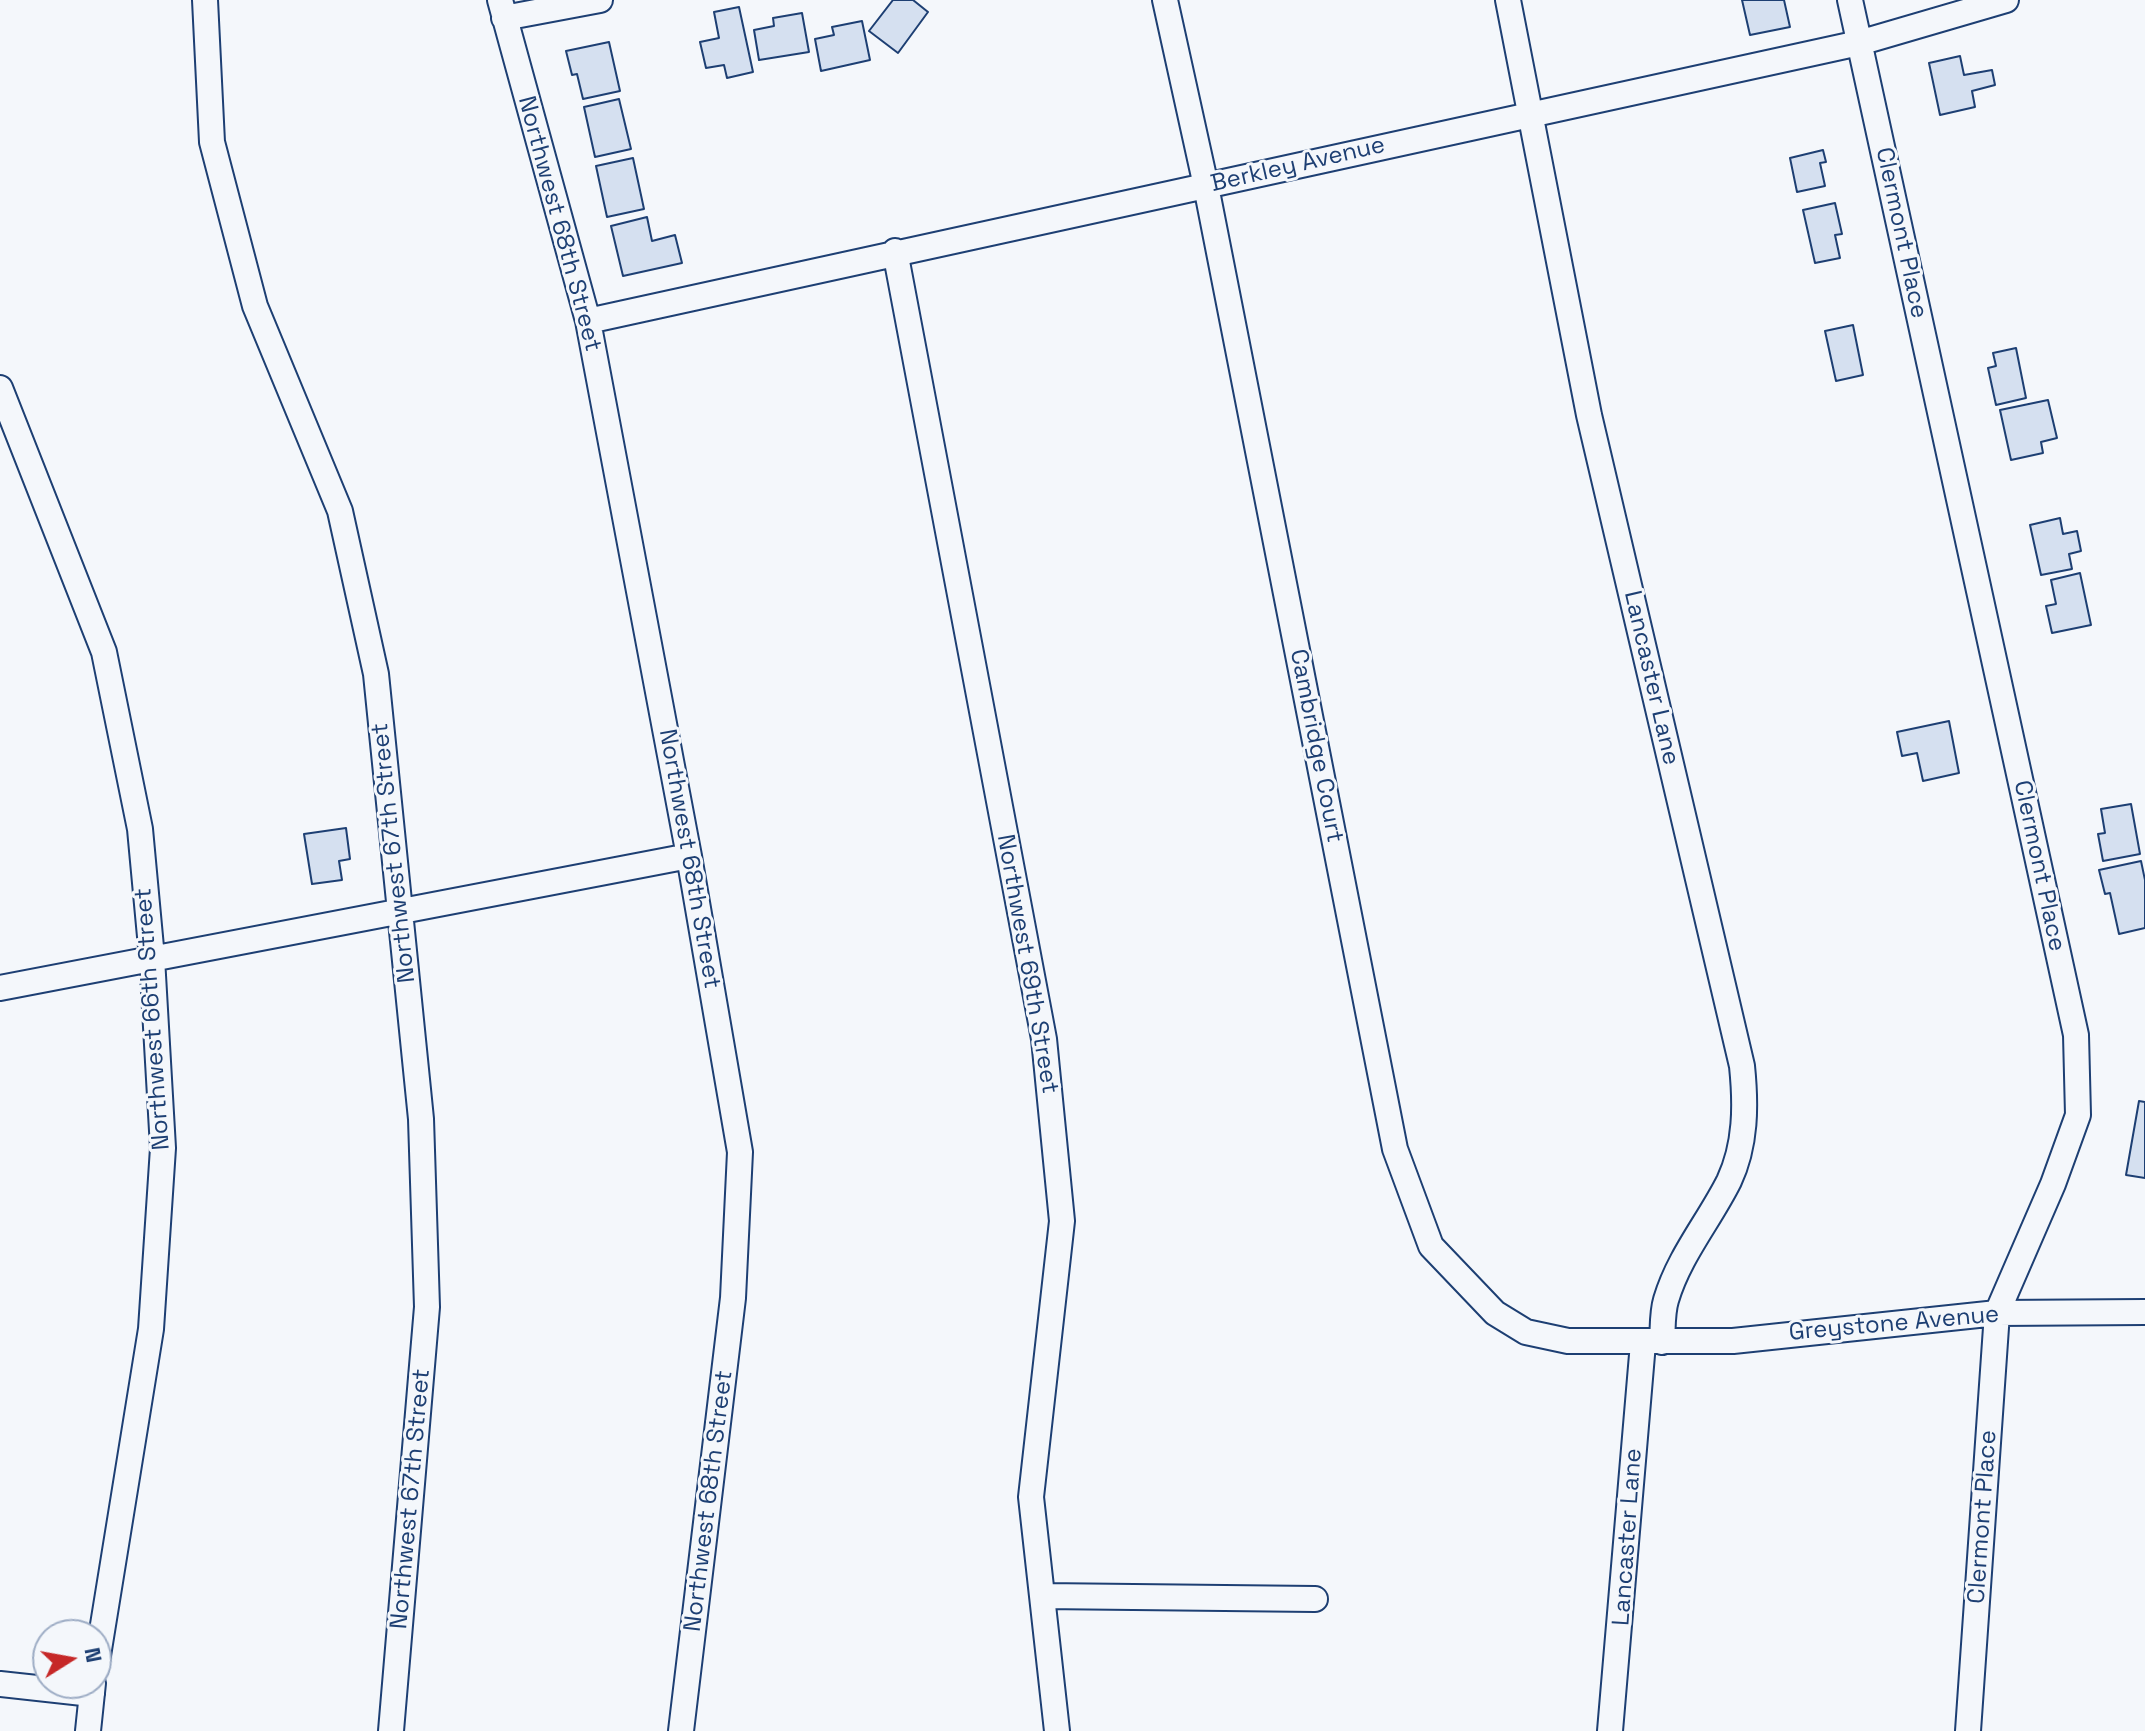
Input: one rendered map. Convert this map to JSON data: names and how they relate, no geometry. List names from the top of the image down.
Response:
{
  "streets": {
    "street": [
      "Berkley Avenue",
      "Northwest 68th Street",
      "Clermont Place",
      "Lancaster Lane",
      "Cambridge Court",
      "Northwest 67th Street",
      "Northwest 69th Street",
      "Northwest 66th Street",
      "Greystone Avenue"
    ]
  },
  "crossings": [
    ["Berkley Avenue", "Northwest 68th Street"],
    ["Berkley Avenue", "Clermont Place"],
    ["Berkley Avenue", "Lancaster Lane"],
    ["Berkley Avenue", "Cambridge Court"],
    ["Berkley Avenue", "Northwest 69th Street"],
    ["Clermont Place", "Greystone Avenue"],
    ["Lancaster Lane", "Cambridge Court"],
    ["Lancaster Lane", "Greystone Avenue"],
    ["Cambridge Court", "Greystone Avenue"]
  ],
  "north": "right"
}
